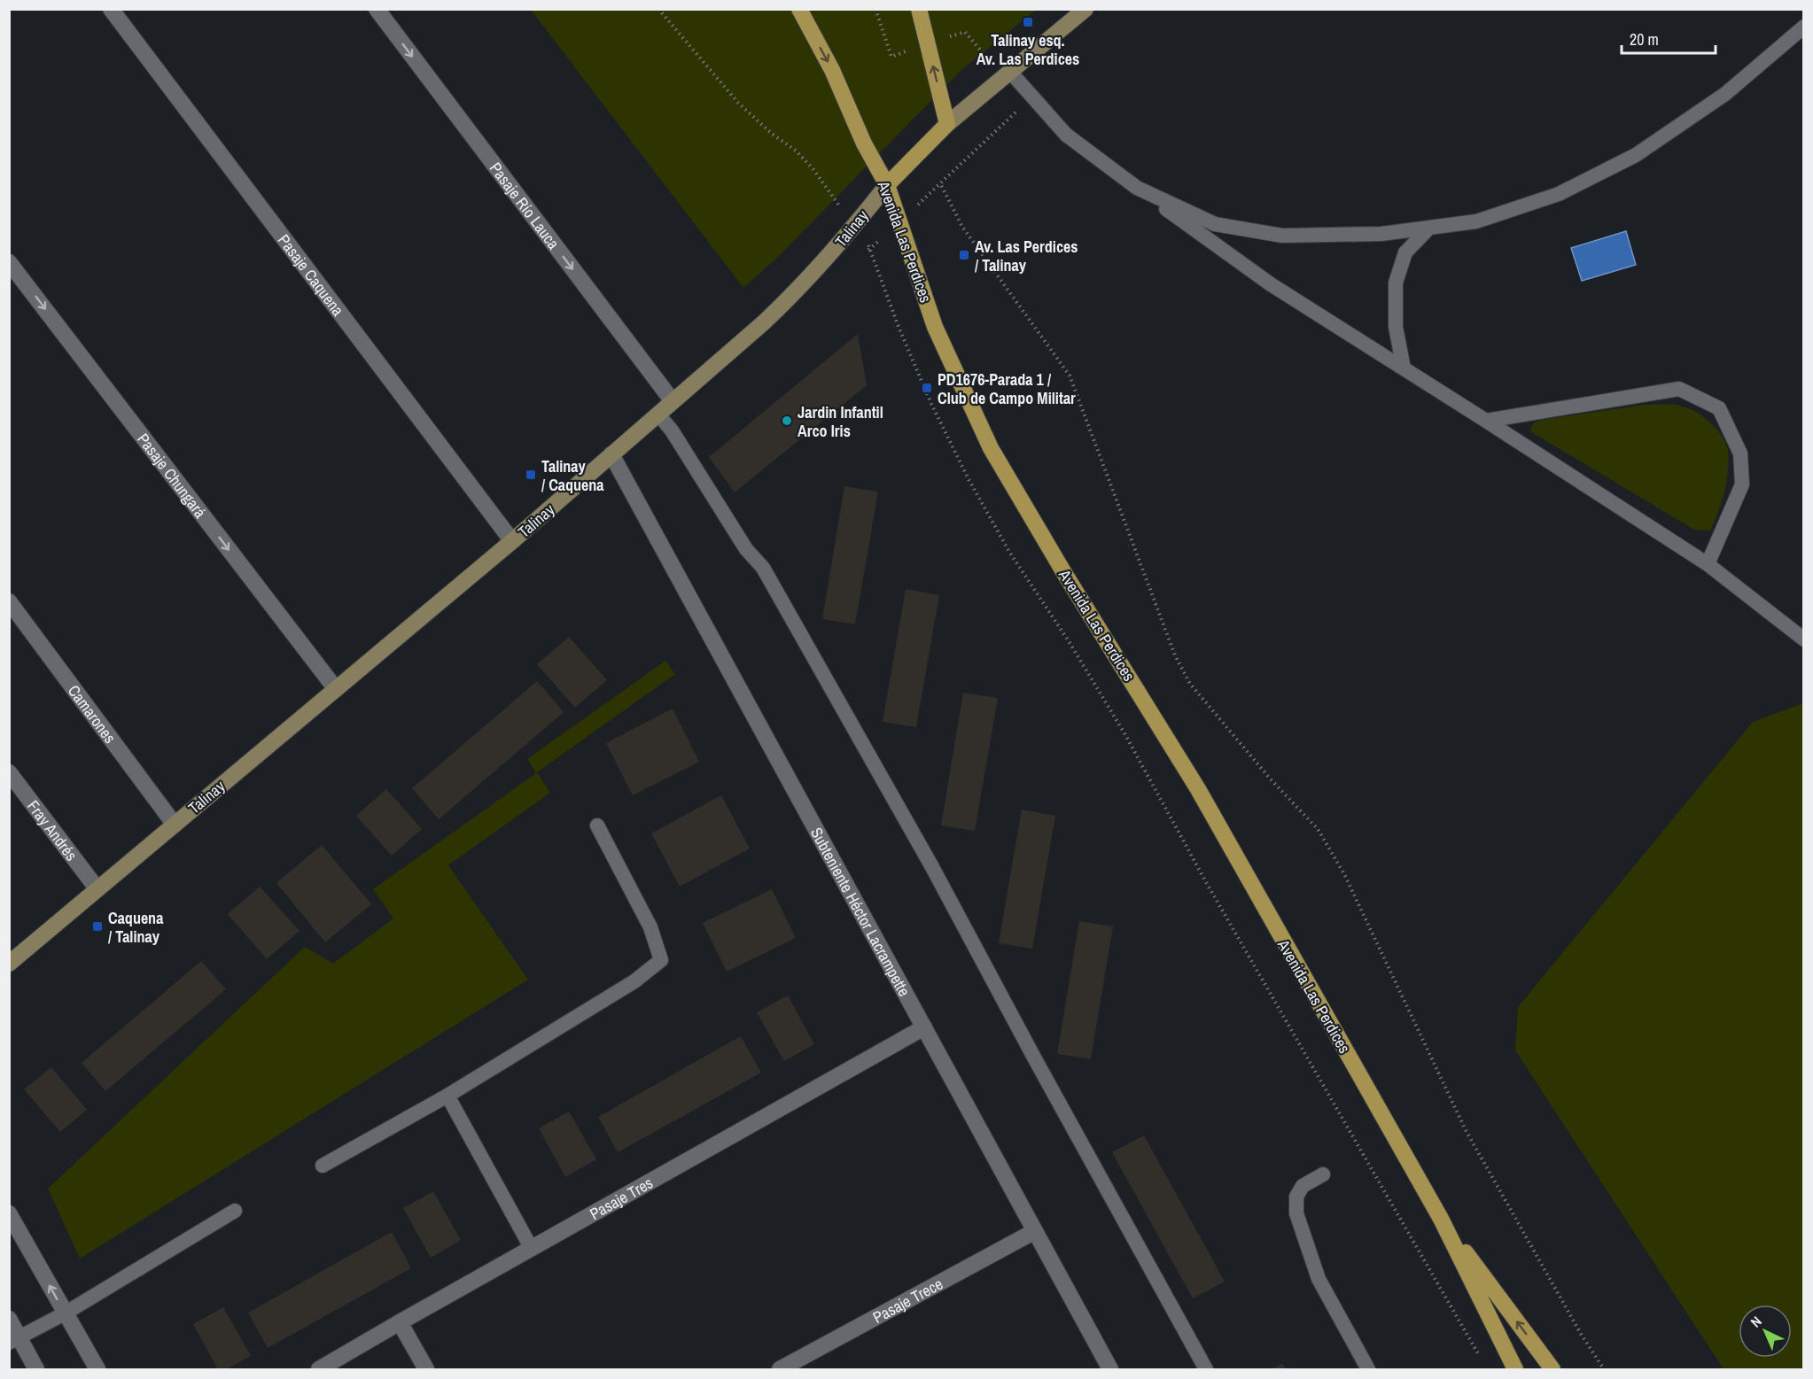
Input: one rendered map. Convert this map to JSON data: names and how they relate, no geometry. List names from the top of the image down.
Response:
{
  "streets": {
    "main road": ["Talinay", "Avenida Las Perdices"],
    "street": [
      "Pasaje Río Lauca",
      "Pasaje Caquena",
      "Pasaje Chungará",
      "Camarones",
      "Fray Andrés",
      "Subteniente Héctor Lacrampette",
      "Pasaje Tres",
      "Pasaje Trece"
    ]
  },
  "crossings": [
    ["Pasaje Río Lauca", "Talinay"],
    ["Talinay", "Avenida Las Perdices"],
    ["Talinay", "Pasaje Caquena"],
    ["Talinay", "Pasaje Chungará"],
    ["Talinay", "Camarones"],
    ["Talinay", "Fray Andrés"],
    ["Talinay", "Subteniente Héctor Lacrampette"],
    ["Subteniente Héctor Lacrampette", "Pasaje Tres"],
    ["Subteniente Héctor Lacrampette", "Pasaje Trece"]
  ],
  "one_way": ["Pasaje Río Lauca", "Pasaje Chungará"],
  "places": {
    "transit": [
      "Talinay esq. Av. Las Perdices",
      "Av. Las Perdices / Talinay",
      "PD1676-Parada 1 / Club de Campo Militar",
      "Talinay / Caquena",
      "Caquena / Talinay"
    ],
    "other": ["Jardin Infantil Arco Iris"]
  },
  "scale_bar": "20 m",
  "north": "top left"
}
